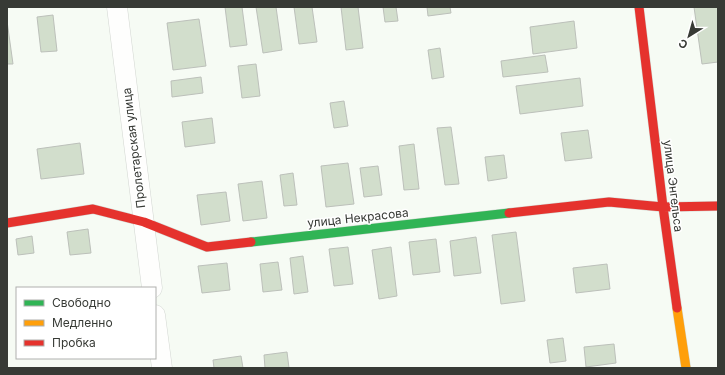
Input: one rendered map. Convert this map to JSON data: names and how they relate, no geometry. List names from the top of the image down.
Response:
{
  "streets": {
    "street": ["Пролетарская улица", "улица Энгельса", "улица Некрасова"]
  },
  "crossings": [
    ["Пролетарская улица", "улица Некрасова"],
    ["улица Энгельса", "улица Некрасова"]
  ],
  "legend": ["Свободно", "Медленно", "Пробка"],
  "north": "bottom left"
}
